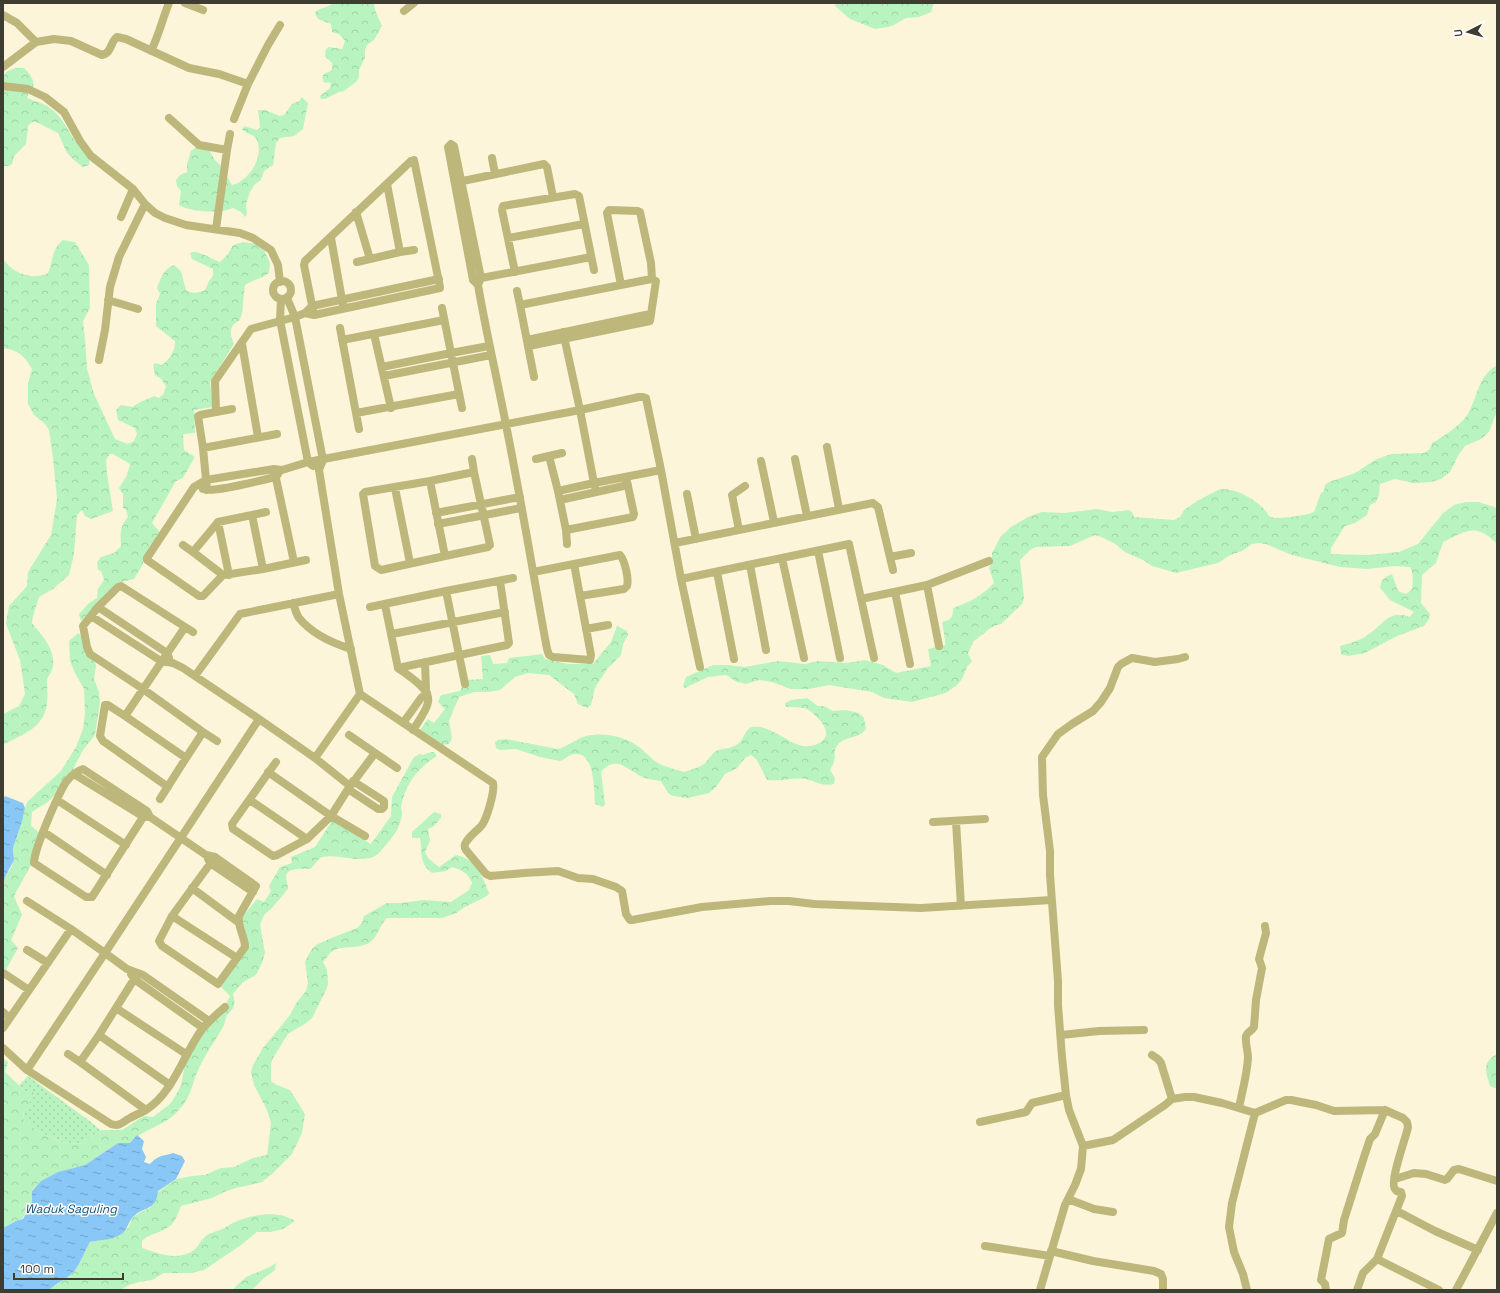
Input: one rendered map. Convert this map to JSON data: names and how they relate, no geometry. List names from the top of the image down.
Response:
{
  "water": ["Waduk Saguling"],
  "scale_bar": "100 m",
  "north": "left"
}
